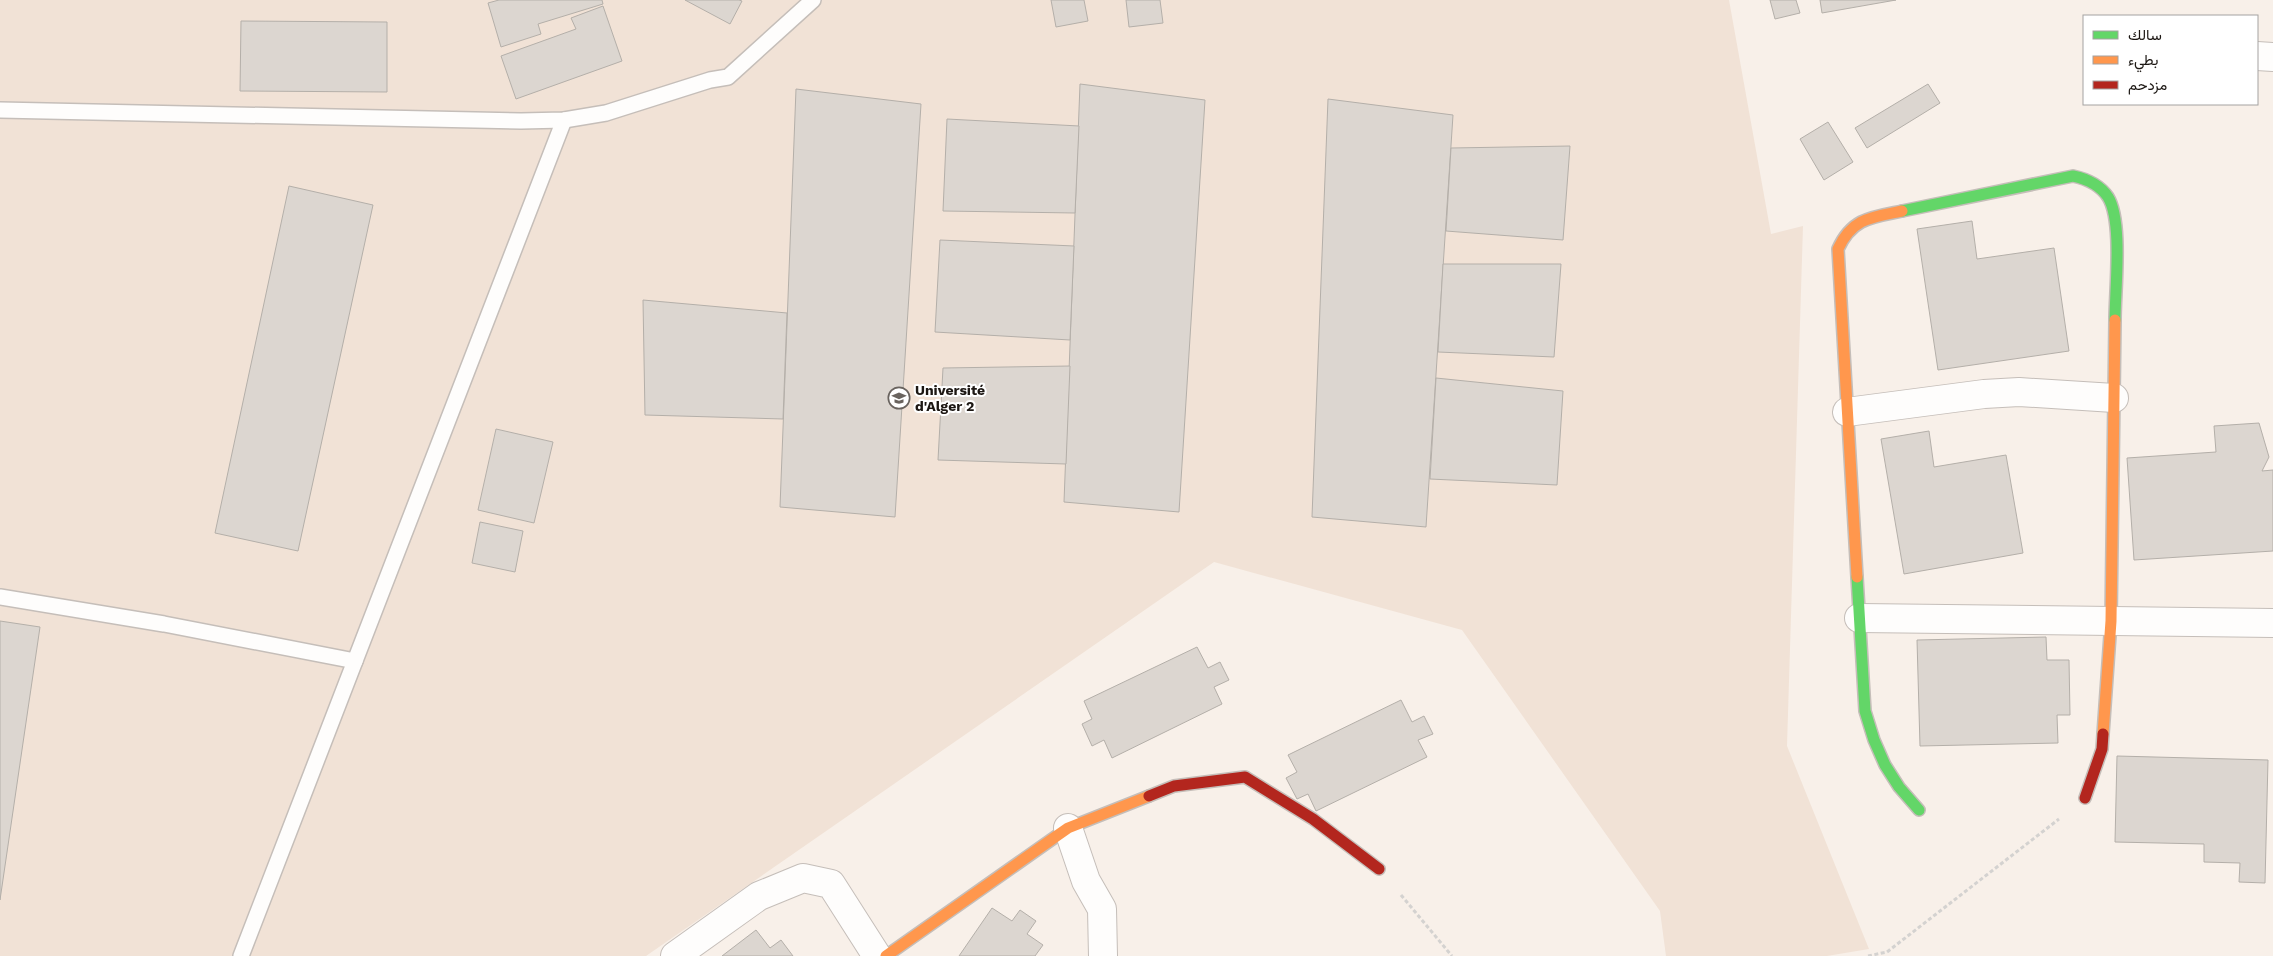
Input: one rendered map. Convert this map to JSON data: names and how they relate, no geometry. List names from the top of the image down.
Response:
{
  "places": {
    "school or university": ["Université d'Alger 2"]
  },
  "legend": ["سالك", "بطيء", "مزدحم"]
}
